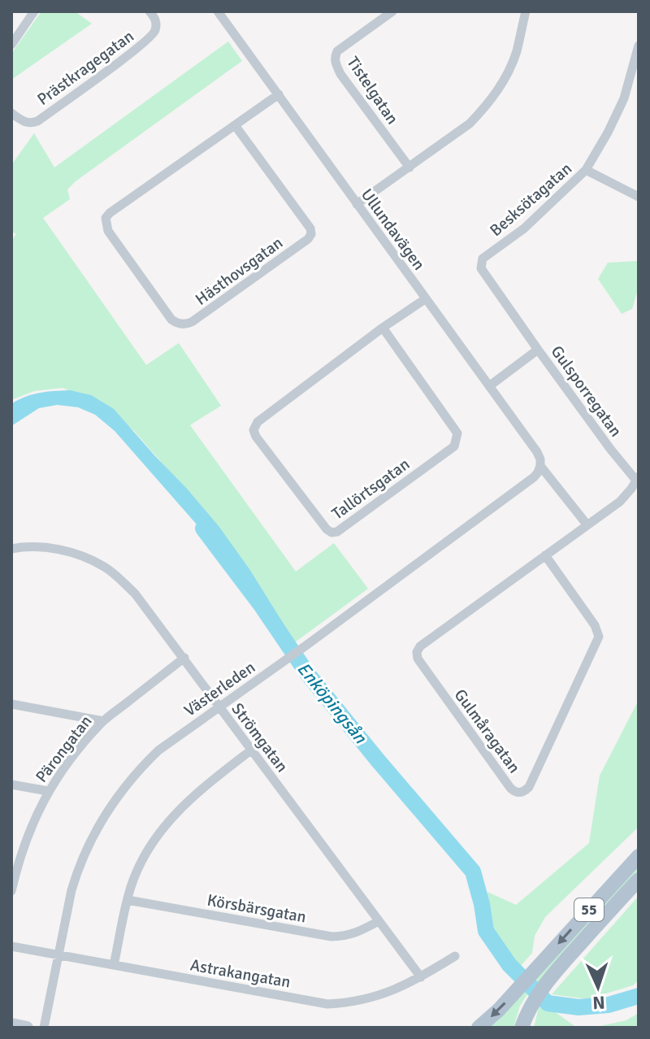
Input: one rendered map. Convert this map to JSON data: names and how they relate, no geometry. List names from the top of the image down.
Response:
{
  "streets": {
    "main road": ["55"],
    "street": [
      "Prästkragegatan",
      "Tistelgatan",
      "Besksötagatan",
      "Ullundavägen",
      "Hästhovsgatan",
      "Gulsporregatan",
      "Tallörtsgatan",
      "Västerleden",
      "Gulmåragatan",
      "Strömgatan",
      "Pärongatan",
      "Körsbärsgatan",
      "Astrakangatan"
    ]
  },
  "crossings": [
    ["Besksötagatan", "Gulsporregatan"],
    ["Ullundavägen", "Hästhovsgatan"],
    ["Ullundavägen", "Gulsporregatan"],
    ["Ullundavägen", "Tallörtsgatan"],
    ["Ullundavägen", "Västerleden"],
    ["Ullundavägen", "Gulmåragatan"],
    ["Gulsporregatan", "Gulmåragatan"],
    ["Västerleden", "Strömgatan"],
    ["Västerleden", "Astrakangatan"],
    ["Strömgatan", "Pärongatan"],
    ["Strömgatan", "Körsbärsgatan"],
    ["Strömgatan", "Astrakangatan"]
  ],
  "water": ["Enköpingsån"],
  "north": "bottom"
}
